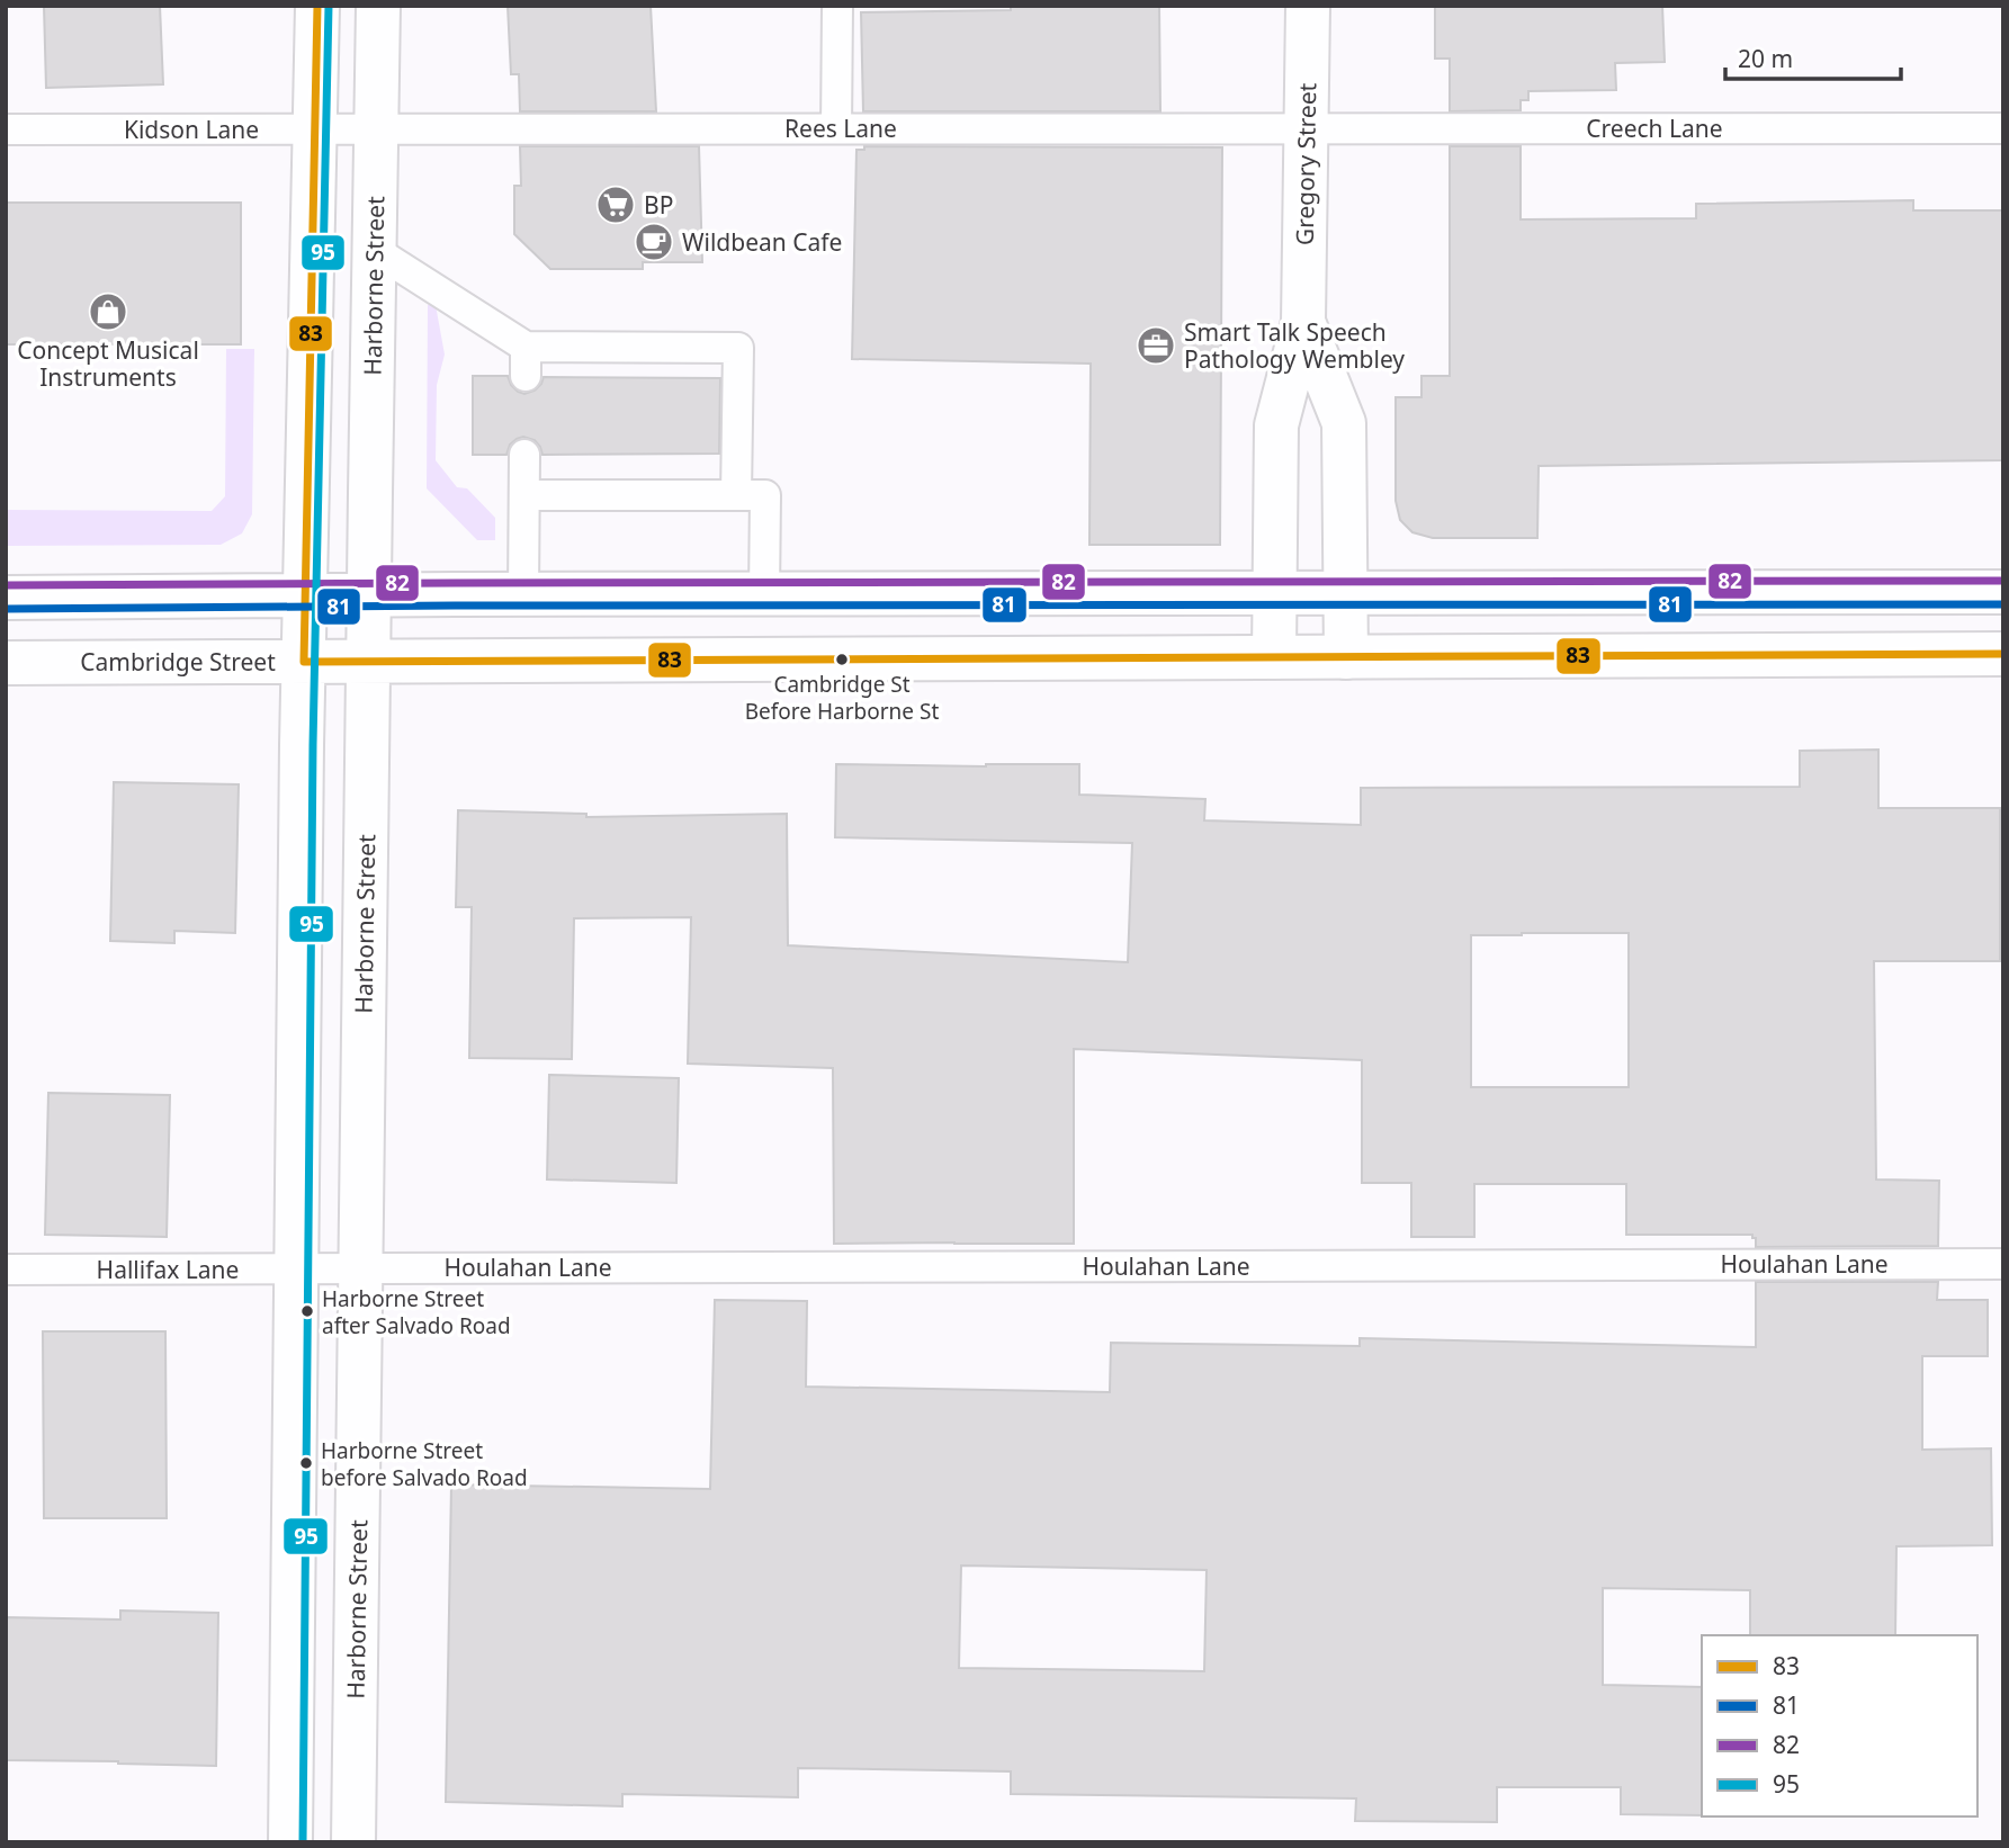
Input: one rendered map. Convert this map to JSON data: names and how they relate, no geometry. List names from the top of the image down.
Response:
{
  "streets": {
    "main road": ["Gregory Street", "Harborne Street", "Cambridge Street"],
    "lane": [
      "Rees Lane",
      "Creech Lane",
      "Kidson Lane",
      "Houlahan Lane",
      "Hallifax Lane"
    ]
  },
  "crossings": [
    ["Rees Lane", "Creech Lane"],
    ["Rees Lane", "Kidson Lane"],
    ["Rees Lane", "Gregory Street"],
    ["Rees Lane", "Harborne Street"],
    ["Creech Lane", "Gregory Street"],
    ["Kidson Lane", "Harborne Street"],
    ["Gregory Street", "Cambridge Street"],
    ["Harborne Street", "Cambridge Street"],
    ["Harborne Street", "Houlahan Lane"],
    ["Harborne Street", "Hallifax Lane"],
    ["Houlahan Lane", "Hallifax Lane"]
  ],
  "places": {
    "supermarket": ["BP"],
    "cafe": ["Wildbean Cafe"],
    "shop": ["Concept Musical Instruments"],
    "office": ["Smart Talk Speech Pathology Wembley"],
    "other": ["Cambridge St Before Harborne St", "Harborne Street after Salvado Road", "Harborne Street before Salvado Road"]
  },
  "lines": [
    "transit line 83",
    "transit line 95",
    "transit line 82",
    "transit line 81"
  ],
  "legend": [
    "83",
    "81",
    "82",
    "95"
  ],
  "scale_bar": "20 m"
}
